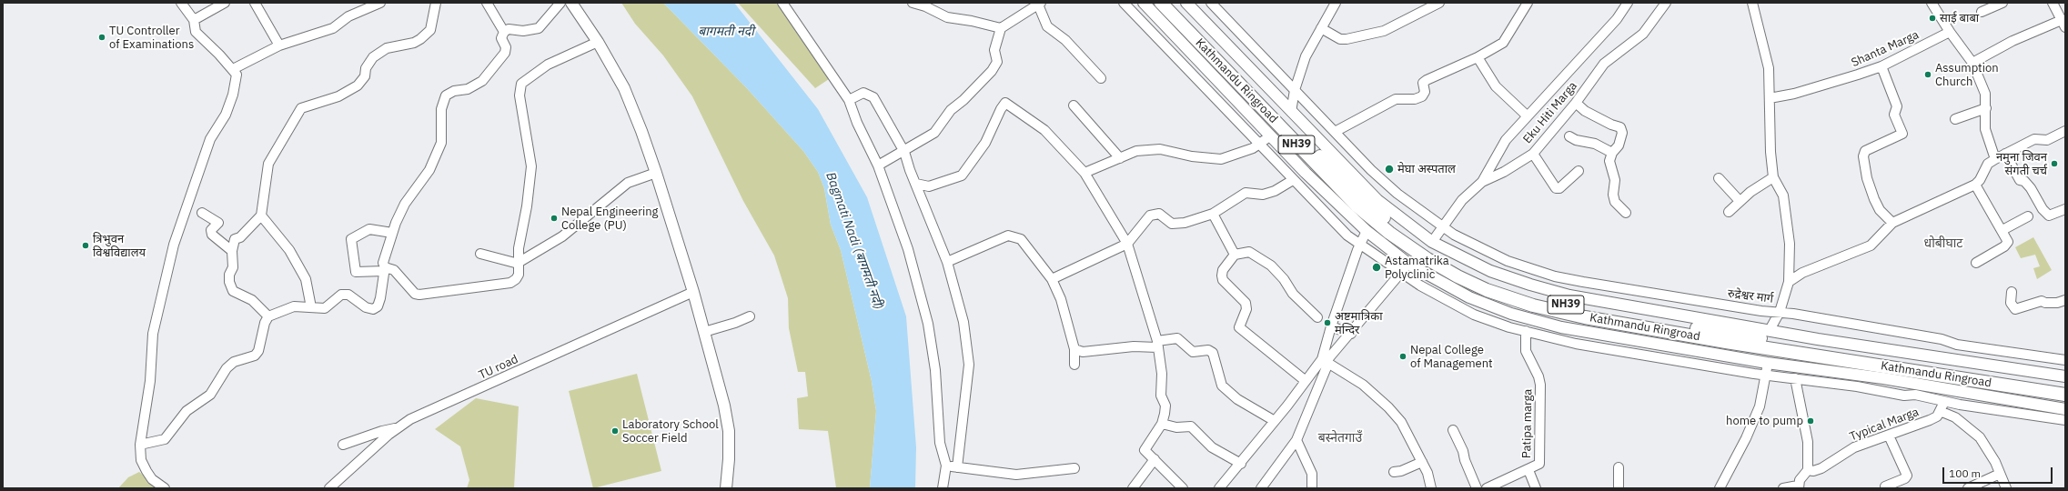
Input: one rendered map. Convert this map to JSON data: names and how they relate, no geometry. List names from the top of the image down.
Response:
{
  "streets": {
    "highway": ["Kathmandu Ringroad", "NH39"],
    "street": [
      "Shanta Marga",
      "Eku Hiti Marga",
      "रुद्रेश्वर मार्ग",
      "TU road",
      "Patipa marga",
      "Typical Marga"
    ]
  },
  "crossings": [
    ["Eku Hiti Marga", "रुद्रेश्वर मार्ग"]
  ],
  "districts": ["धोबीघाट", "बस्नेतगाउँ"],
  "water": ["बागमती नदी", "Bagmati Nadi (बागमती नदी)"],
  "places": [
    "साई बाबा",
    "TU Controller of Examinations",
    "Assumption Church",
    "नमुना जिवन संगती चर्च",
    "मेघा अस्पताल",
    "Nepal Engineering College (PU)",
    "त्रिभुवन विश्वविद्यालय",
    "Astamatrika Polyclinic",
    "अष्टमात्रिका मन्दिर",
    "Nepal College of Management",
    "home to pump",
    "Laboratory School Soccer Field"
  ],
  "scale_bar": "100 m"
}
